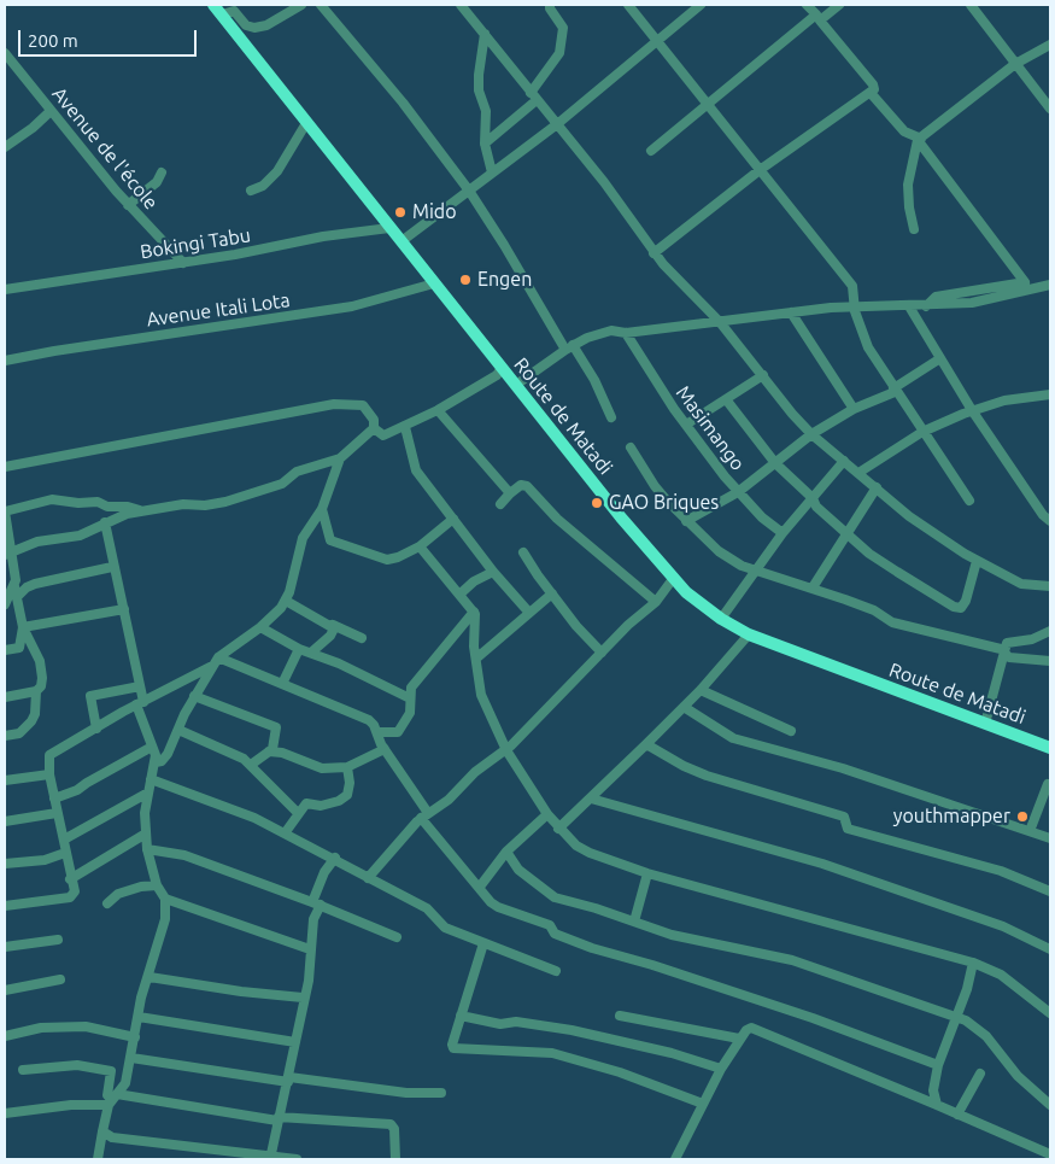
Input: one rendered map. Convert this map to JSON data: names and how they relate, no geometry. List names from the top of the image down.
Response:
{
  "streets": {
    "highway": ["Route de Matadi"],
    "street": [
      "Avenue de l'école",
      "Bokingi Tabu",
      "Avenue Itali Lota",
      "Masimango"
    ]
  },
  "crossings": [
    ["Avenue de l'école", "Bokingi Tabu"],
    ["Bokingi Tabu", "Route de Matadi"],
    ["Avenue Itali Lota", "Route de Matadi"]
  ],
  "places": [
    "Mido",
    "Engen",
    "GAO Briques",
    "youthmapper"
  ],
  "scale_bar": "200 m"
}
